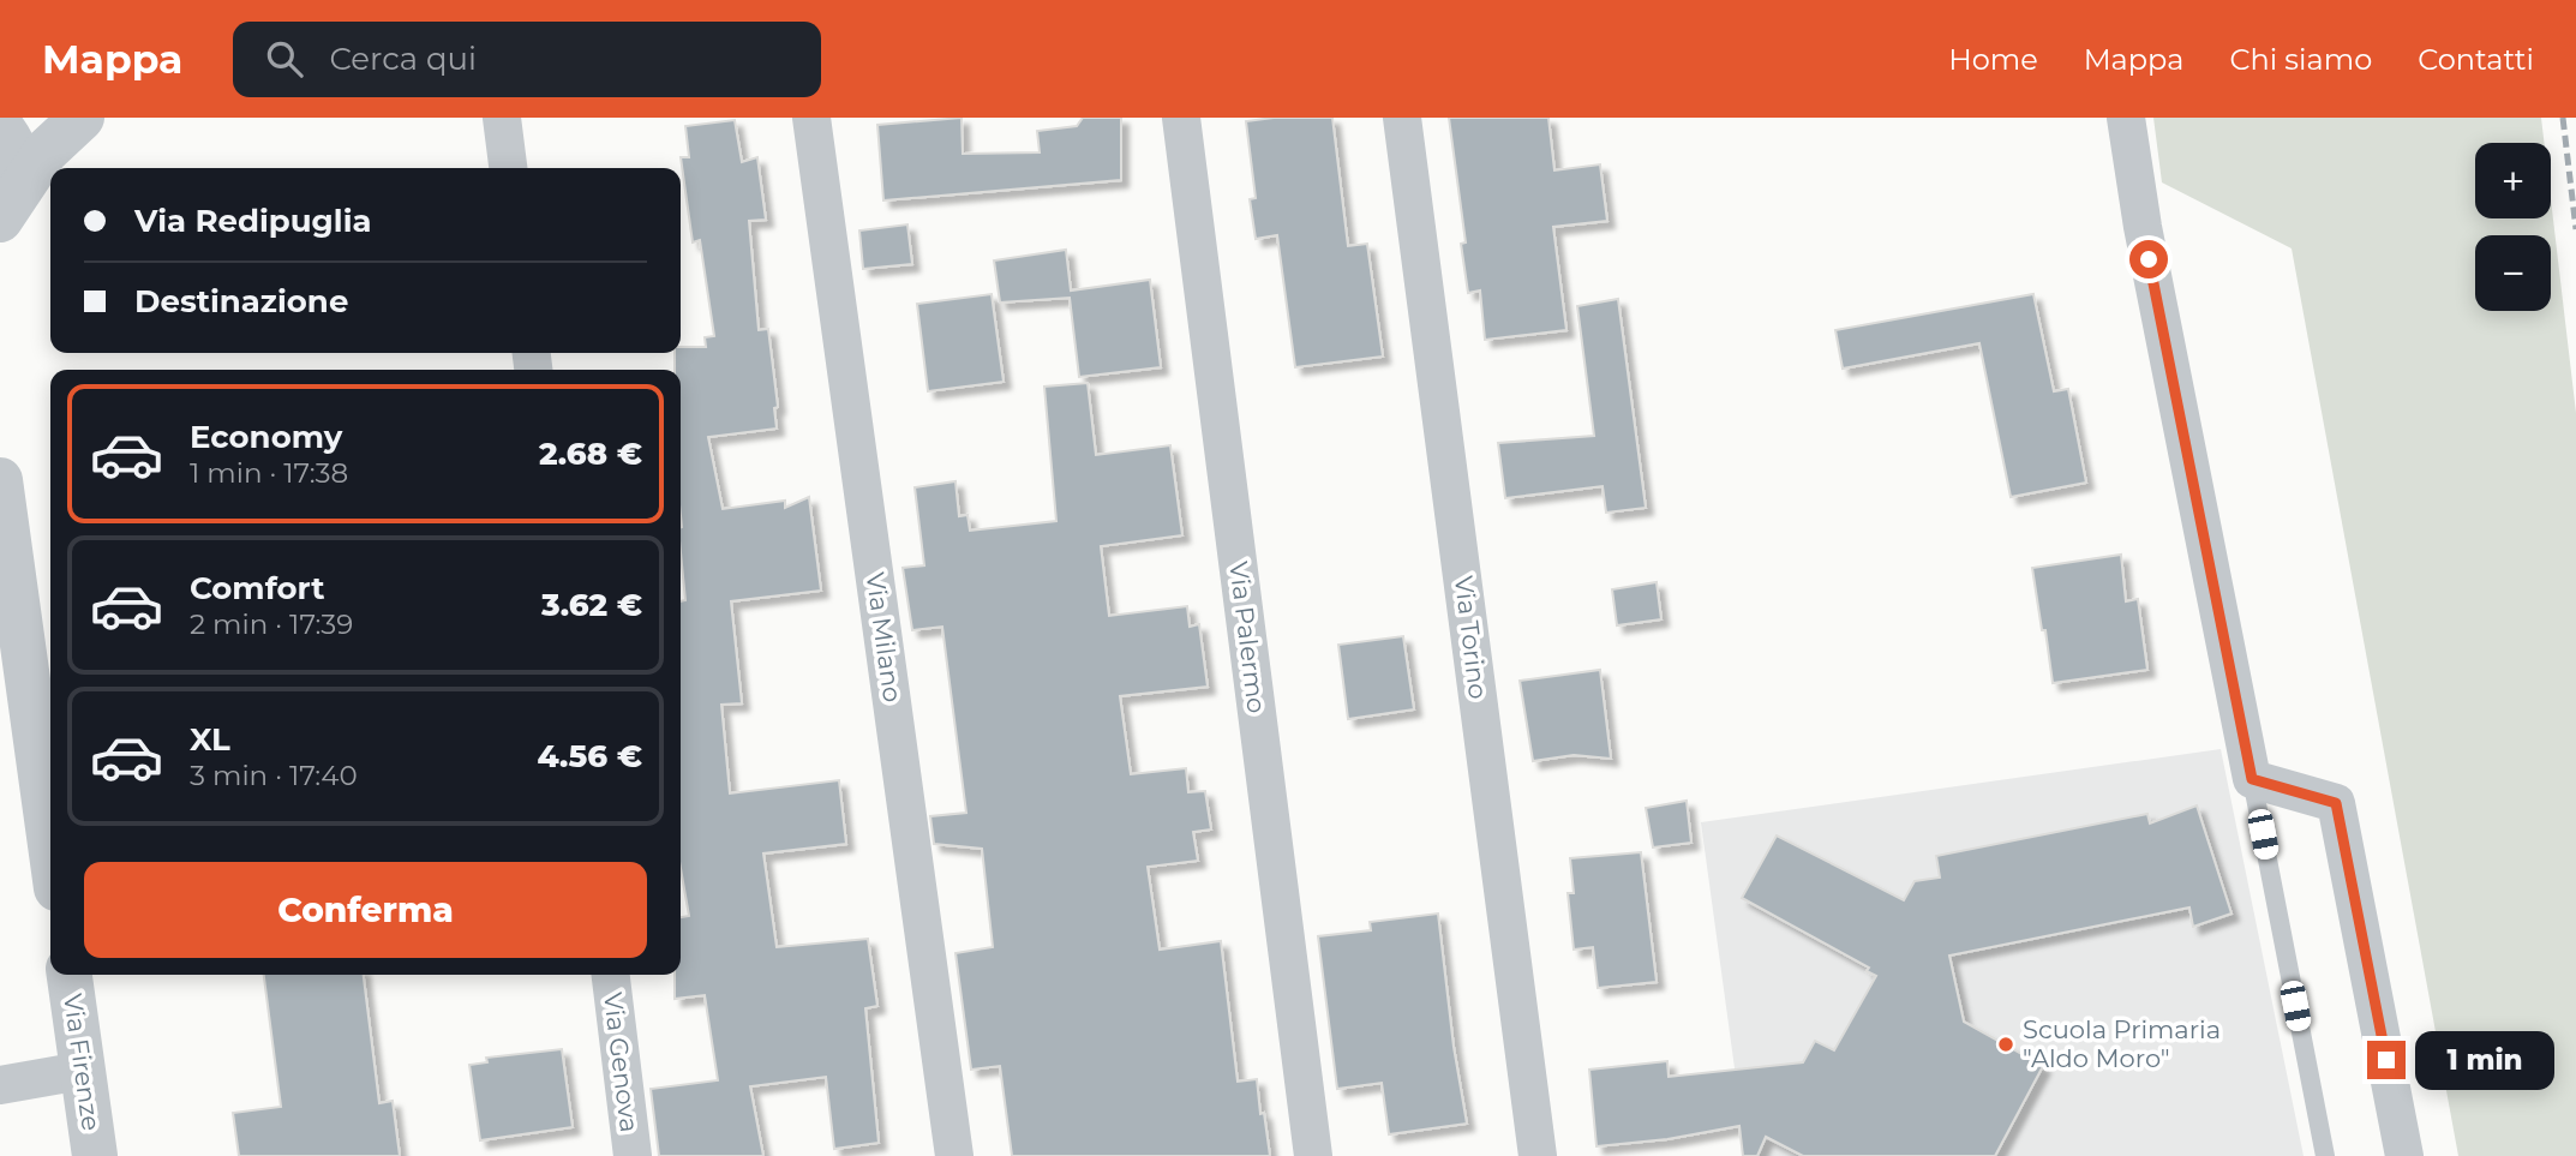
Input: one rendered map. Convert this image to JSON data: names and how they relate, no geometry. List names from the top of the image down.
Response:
{
  "streets": {
    "street": [
      "Via Milano",
      "Via Palermo",
      "Via Torino",
      "Via Firenze",
      "Via Genova"
    ]
  },
  "places": ["Scuola Primaria \"Aldo Moro\""],
  "page": {
    "header": "Mappa",
    "search": "Cerca qui",
    "nav": [
      "Home",
      "Mappa",
      "Chi siamo",
      "Contatti"
    ],
    "map_buttons": ["+", "−"],
    "banner": ["Via Redipuglia", "Destinazione"],
    "list": [
      {
        "name": "Economy",
        "note": "1 min · 17:38",
        "value": "2.68 €"
      },
      {
        "name": "Comfort",
        "note": "2 min · 17:39",
        "value": "3.62 €"
      },
      {
        "name": "XL",
        "note": "3 min · 17:40",
        "value": "4.56 €"
      }
    ],
    "buttons": "Conferma",
    "bubble": "1 min"
  }
}
